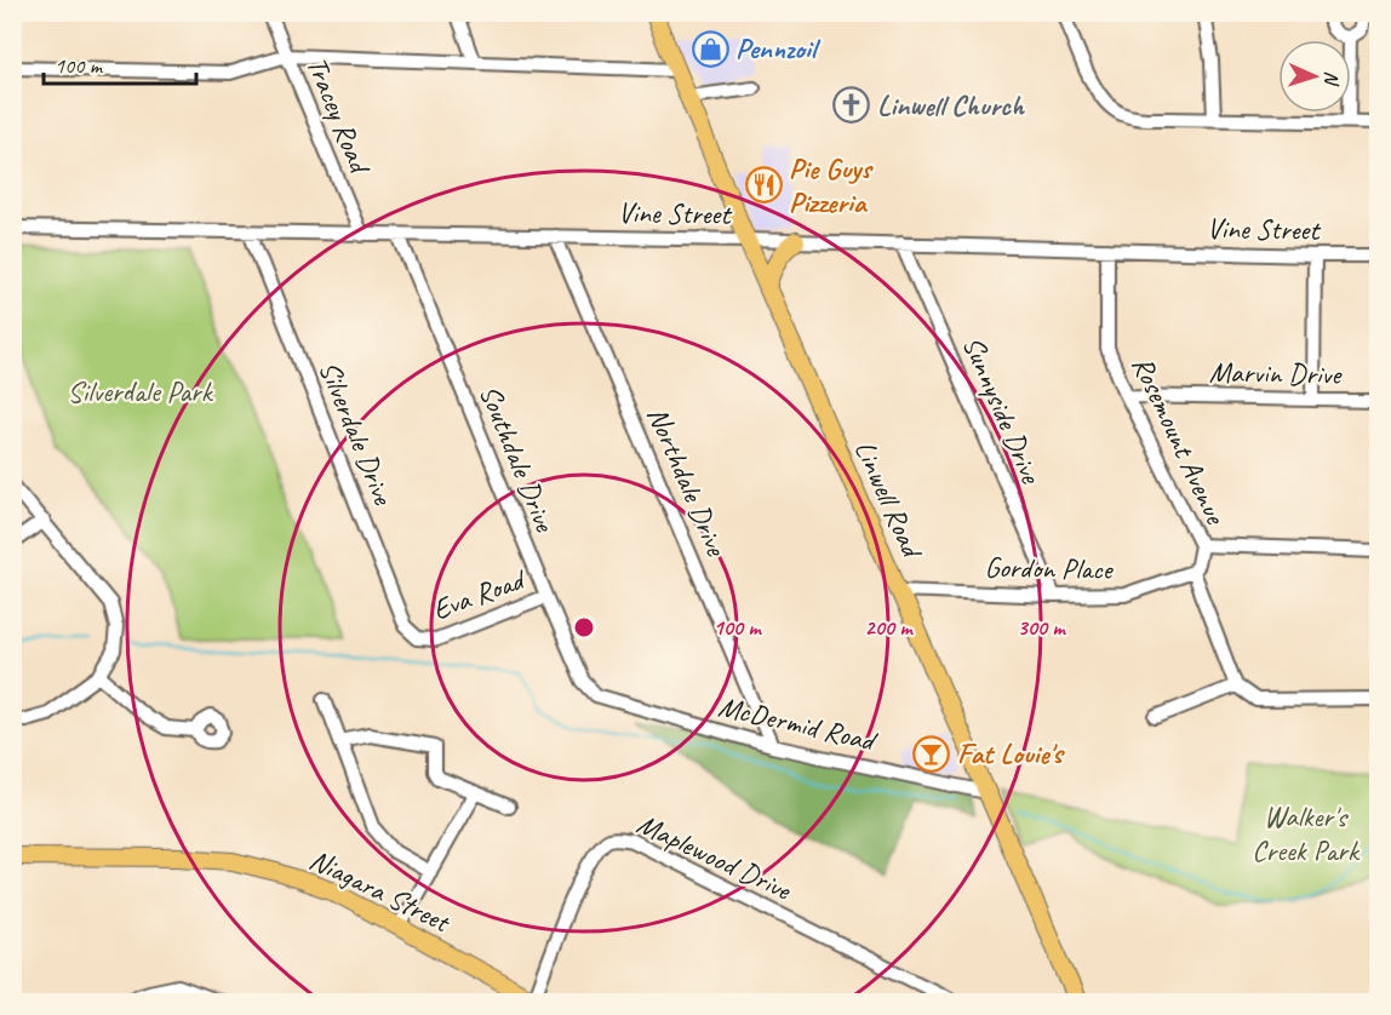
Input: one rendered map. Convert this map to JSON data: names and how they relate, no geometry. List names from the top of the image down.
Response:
{
  "streets": {
    "main road": ["Linwell Road", "Niagara Street"],
    "street": [
      "Tracey Road",
      "Vine Street",
      "Marvin Drive",
      "Sunnyside Drive",
      "Silverdale Drive",
      "Rosemount Avenue",
      "Southdale Drive",
      "Northdale Drive",
      "Gordon Place",
      "Eva Road",
      "McDermid Road",
      "Maplewood Drive"
    ]
  },
  "crossings": [
    ["Tracey Road", "Vine Street"],
    ["Vine Street", "Sunnyside Drive"],
    ["Vine Street", "Silverdale Drive"],
    ["Vine Street", "Rosemount Avenue"],
    ["Vine Street", "Southdale Drive"],
    ["Vine Street", "Northdale Drive"],
    ["Vine Street", "Linwell Road"],
    ["Marvin Drive", "Rosemount Avenue"],
    ["Sunnyside Drive", "Gordon Place"],
    ["Silverdale Drive", "Eva Road"],
    ["Rosemount Avenue", "Gordon Place"],
    ["Southdale Drive", "Eva Road"],
    ["Southdale Drive", "McDermid Road"],
    ["Northdale Drive", "McDermid Road"],
    ["Linwell Road", "Gordon Place"],
    ["Linwell Road", "McDermid Road"],
    ["Maplewood Drive", "Niagara Street"]
  ],
  "parks": ["Silverdale Park", "Walker's Creek Park"],
  "places": {
    "shop": ["Pennzoil"],
    "church": ["Linwell Church"],
    "restaurant": ["Pie Guys Pizzeria"],
    "bar": ["Fat Louie's"]
  },
  "scale_bar": "100 m",
  "north": "right",
  "rings": ["100 m", "200 m", "300 m"]
}
